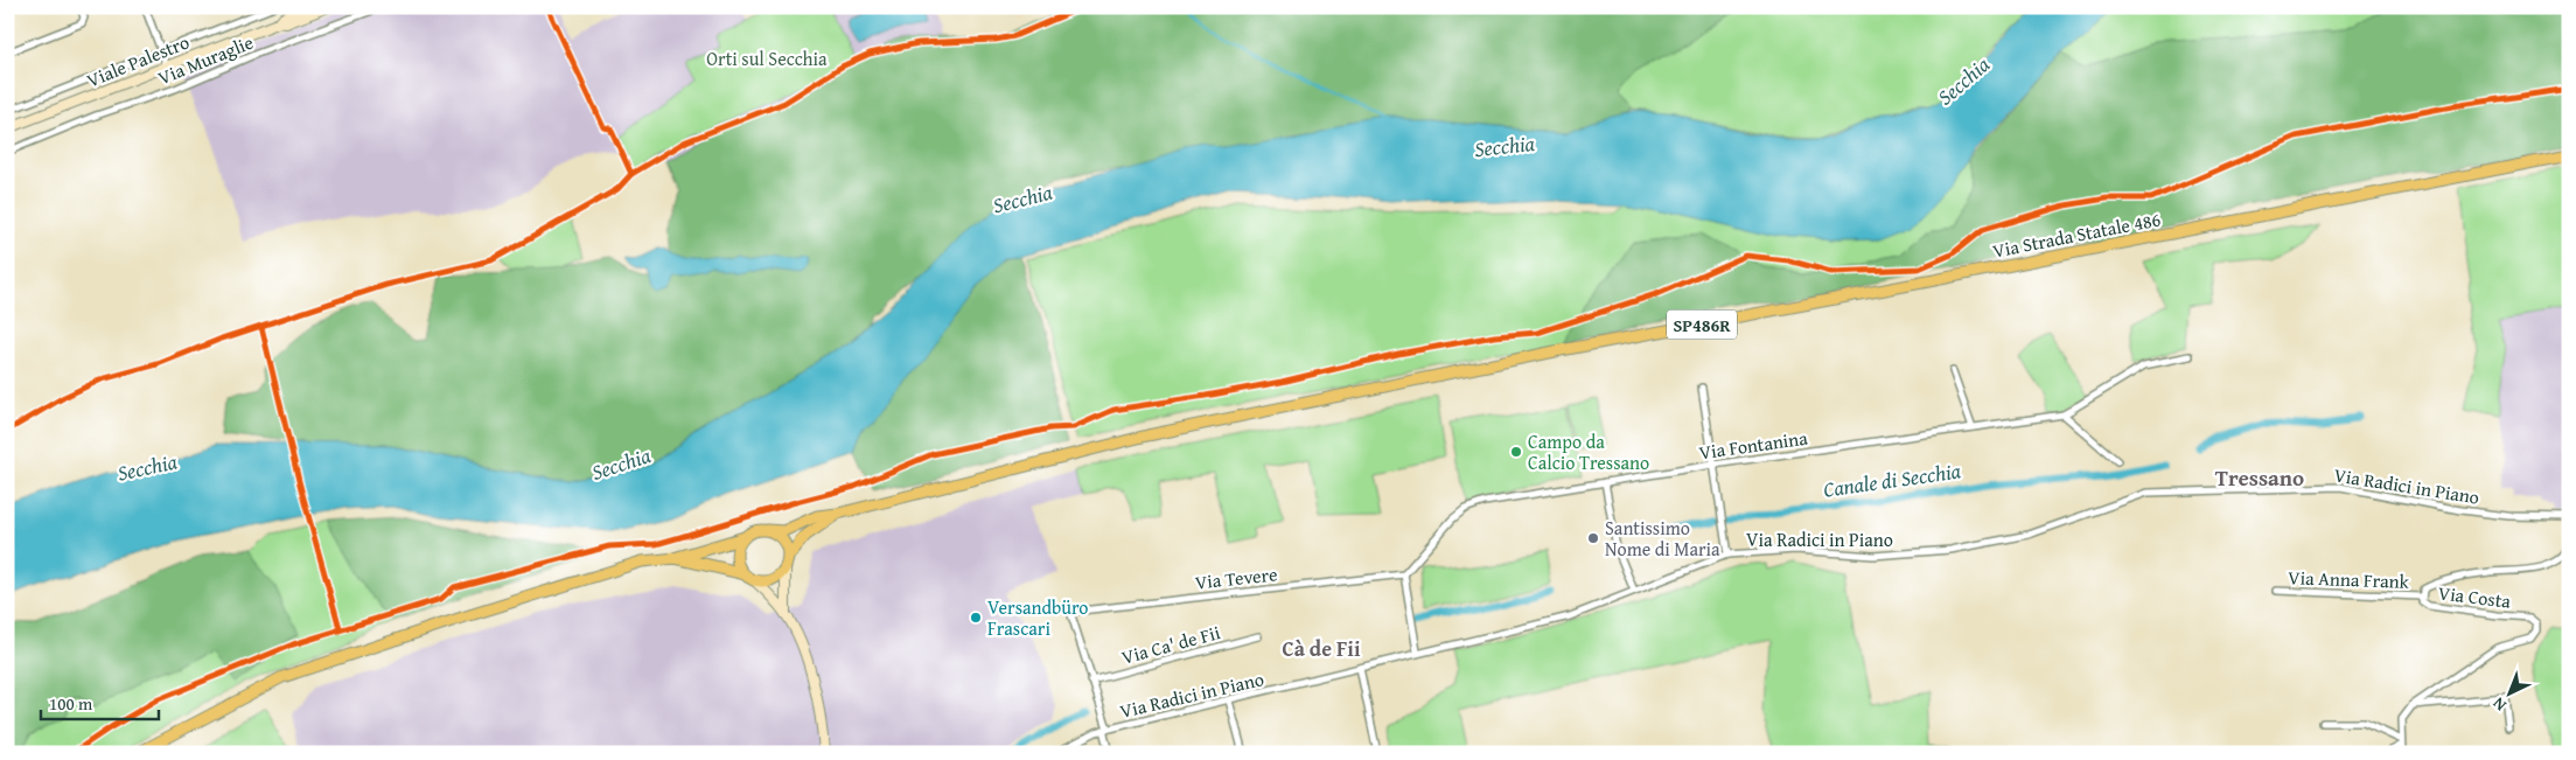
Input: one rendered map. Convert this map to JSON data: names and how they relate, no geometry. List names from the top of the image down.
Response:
{
  "streets": {
    "highway": ["SP486R"],
    "main road": ["Viale Palestro", "Via Strada Statale 486"],
    "street": [
      "Via Muraglie",
      "Via Fontanina",
      "Via Radici in Piano",
      "Via Tevere",
      "Via Anna Frank",
      "Via Costa",
      "Via Ca' de Fii"
    ]
  },
  "crossings": [
    ["Via Strada Statale 486", "SP486R"],
    ["Via Fontanina", "Via Tevere"],
    ["Via Tevere", "Via Ca' de Fii"],
    ["Via Anna Frank", "Via Costa"]
  ],
  "districts": ["Tressano", "Cà de Fii"],
  "water": ["Secchia", "Canale di Secchia"],
  "parks": ["Orti sul Secchia"],
  "places": ["Campo da Calcio Tressano", "Santissimo Nome di Maria", "Versandbüro Frascari"],
  "scale_bar": "100 m",
  "north": "bottom left"
}
